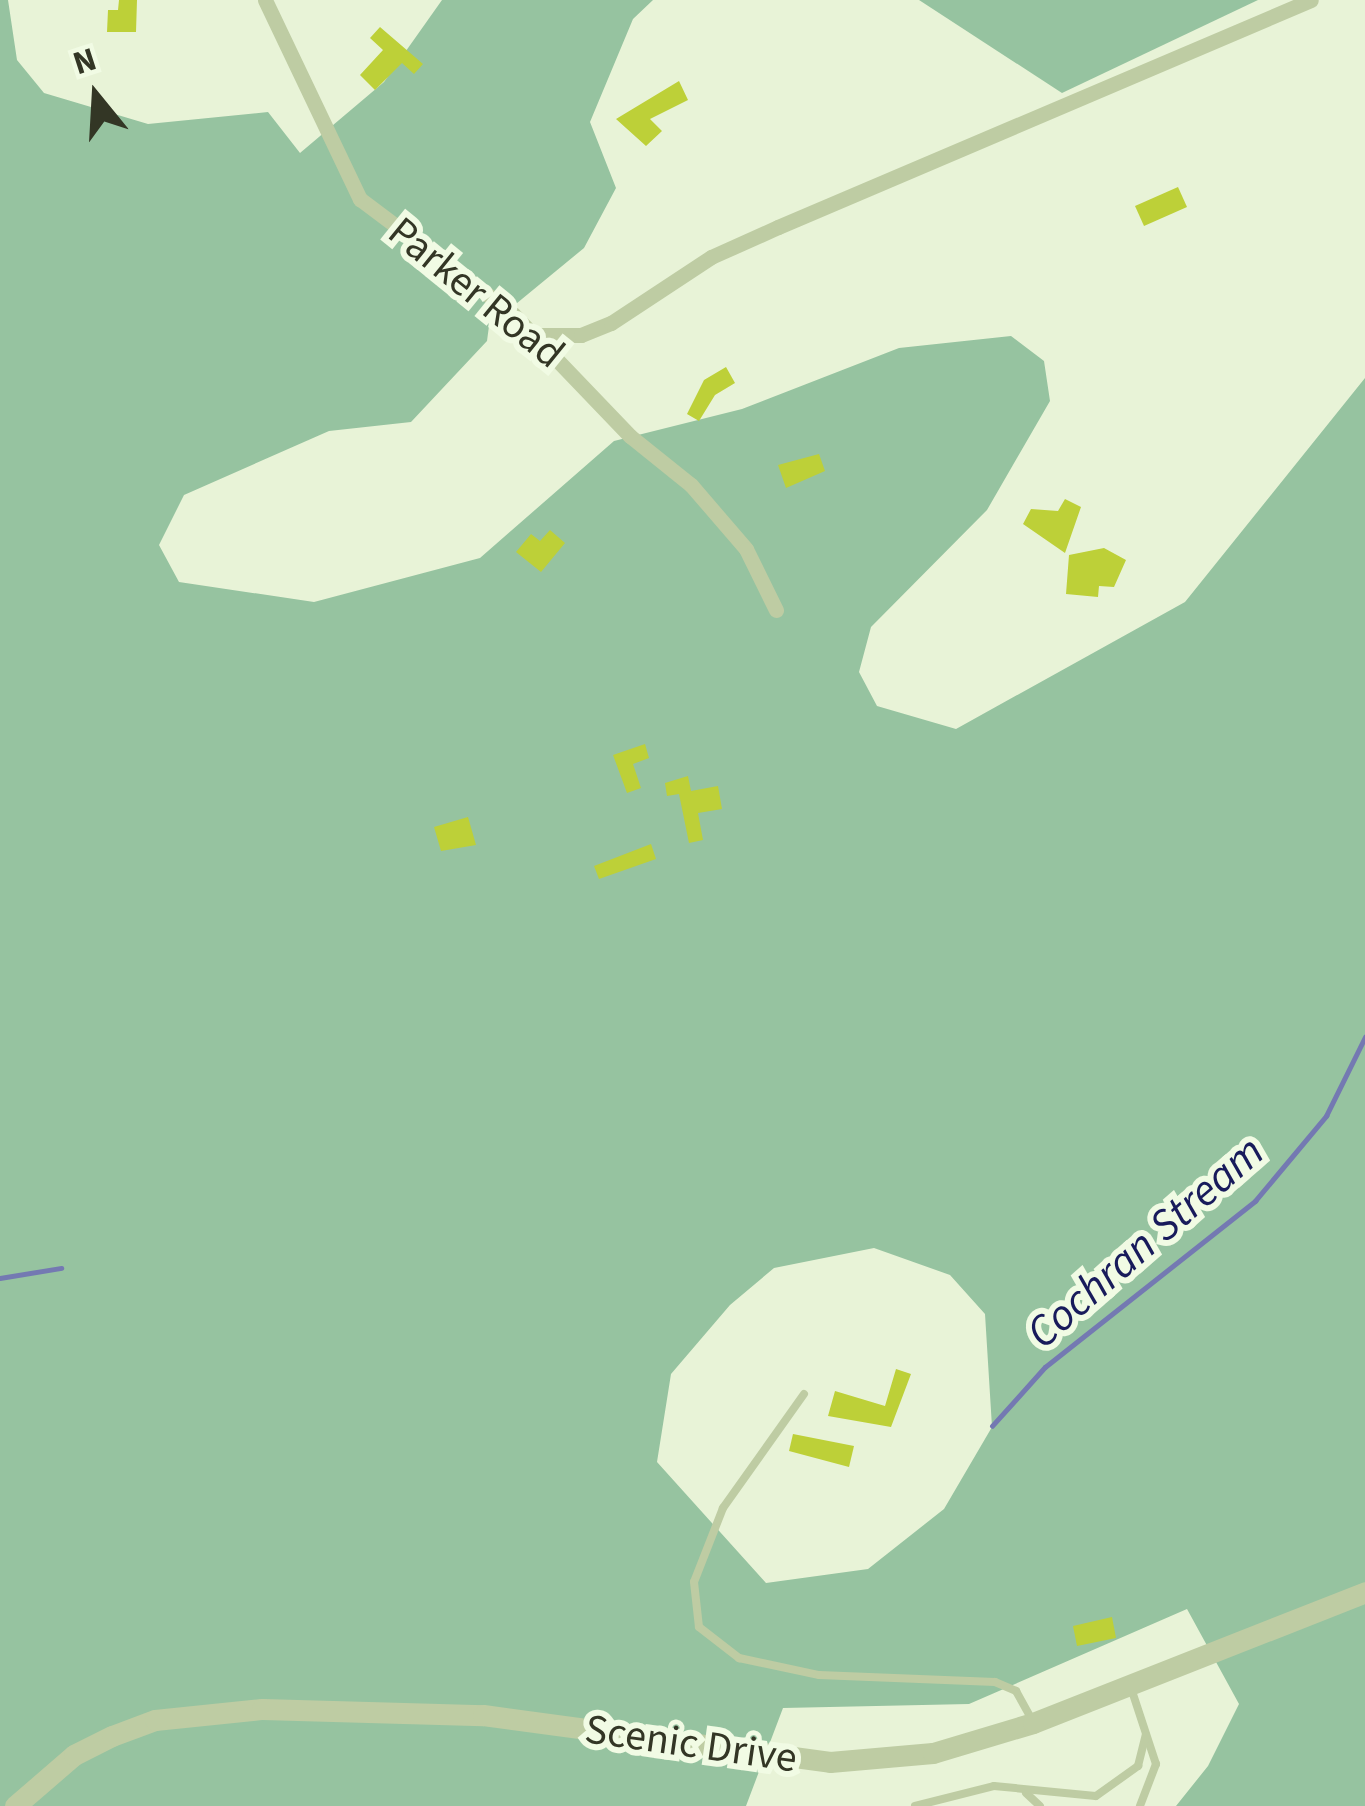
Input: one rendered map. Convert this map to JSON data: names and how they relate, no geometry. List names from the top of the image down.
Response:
{
  "streets": {
    "street": ["Parker Road", "Scenic Drive"]
  },
  "water": ["Cochran Stream"],
  "north": "top"
}
